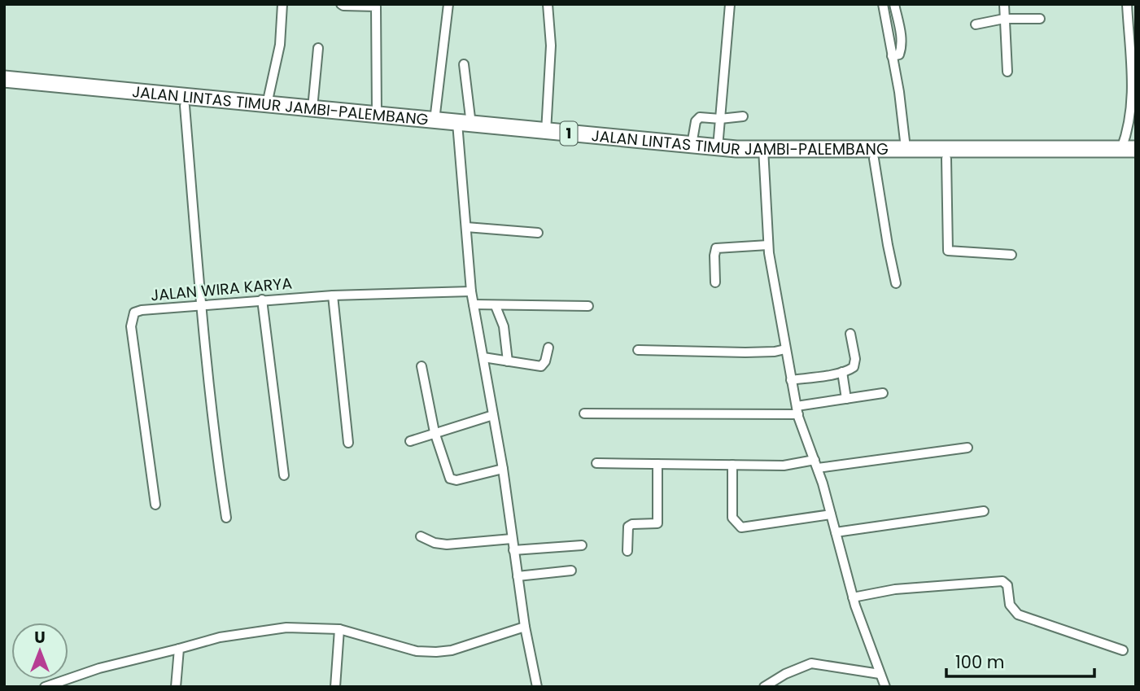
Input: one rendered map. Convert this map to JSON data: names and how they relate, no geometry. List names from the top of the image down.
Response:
{
  "streets": {
    "highway": ["JALAN LINTAS TIMUR JAMBI-PALEMBANG", "1"],
    "street": ["JALAN WIRA KARYA"]
  },
  "scale_bar": "100 m",
  "north": "top"
}
